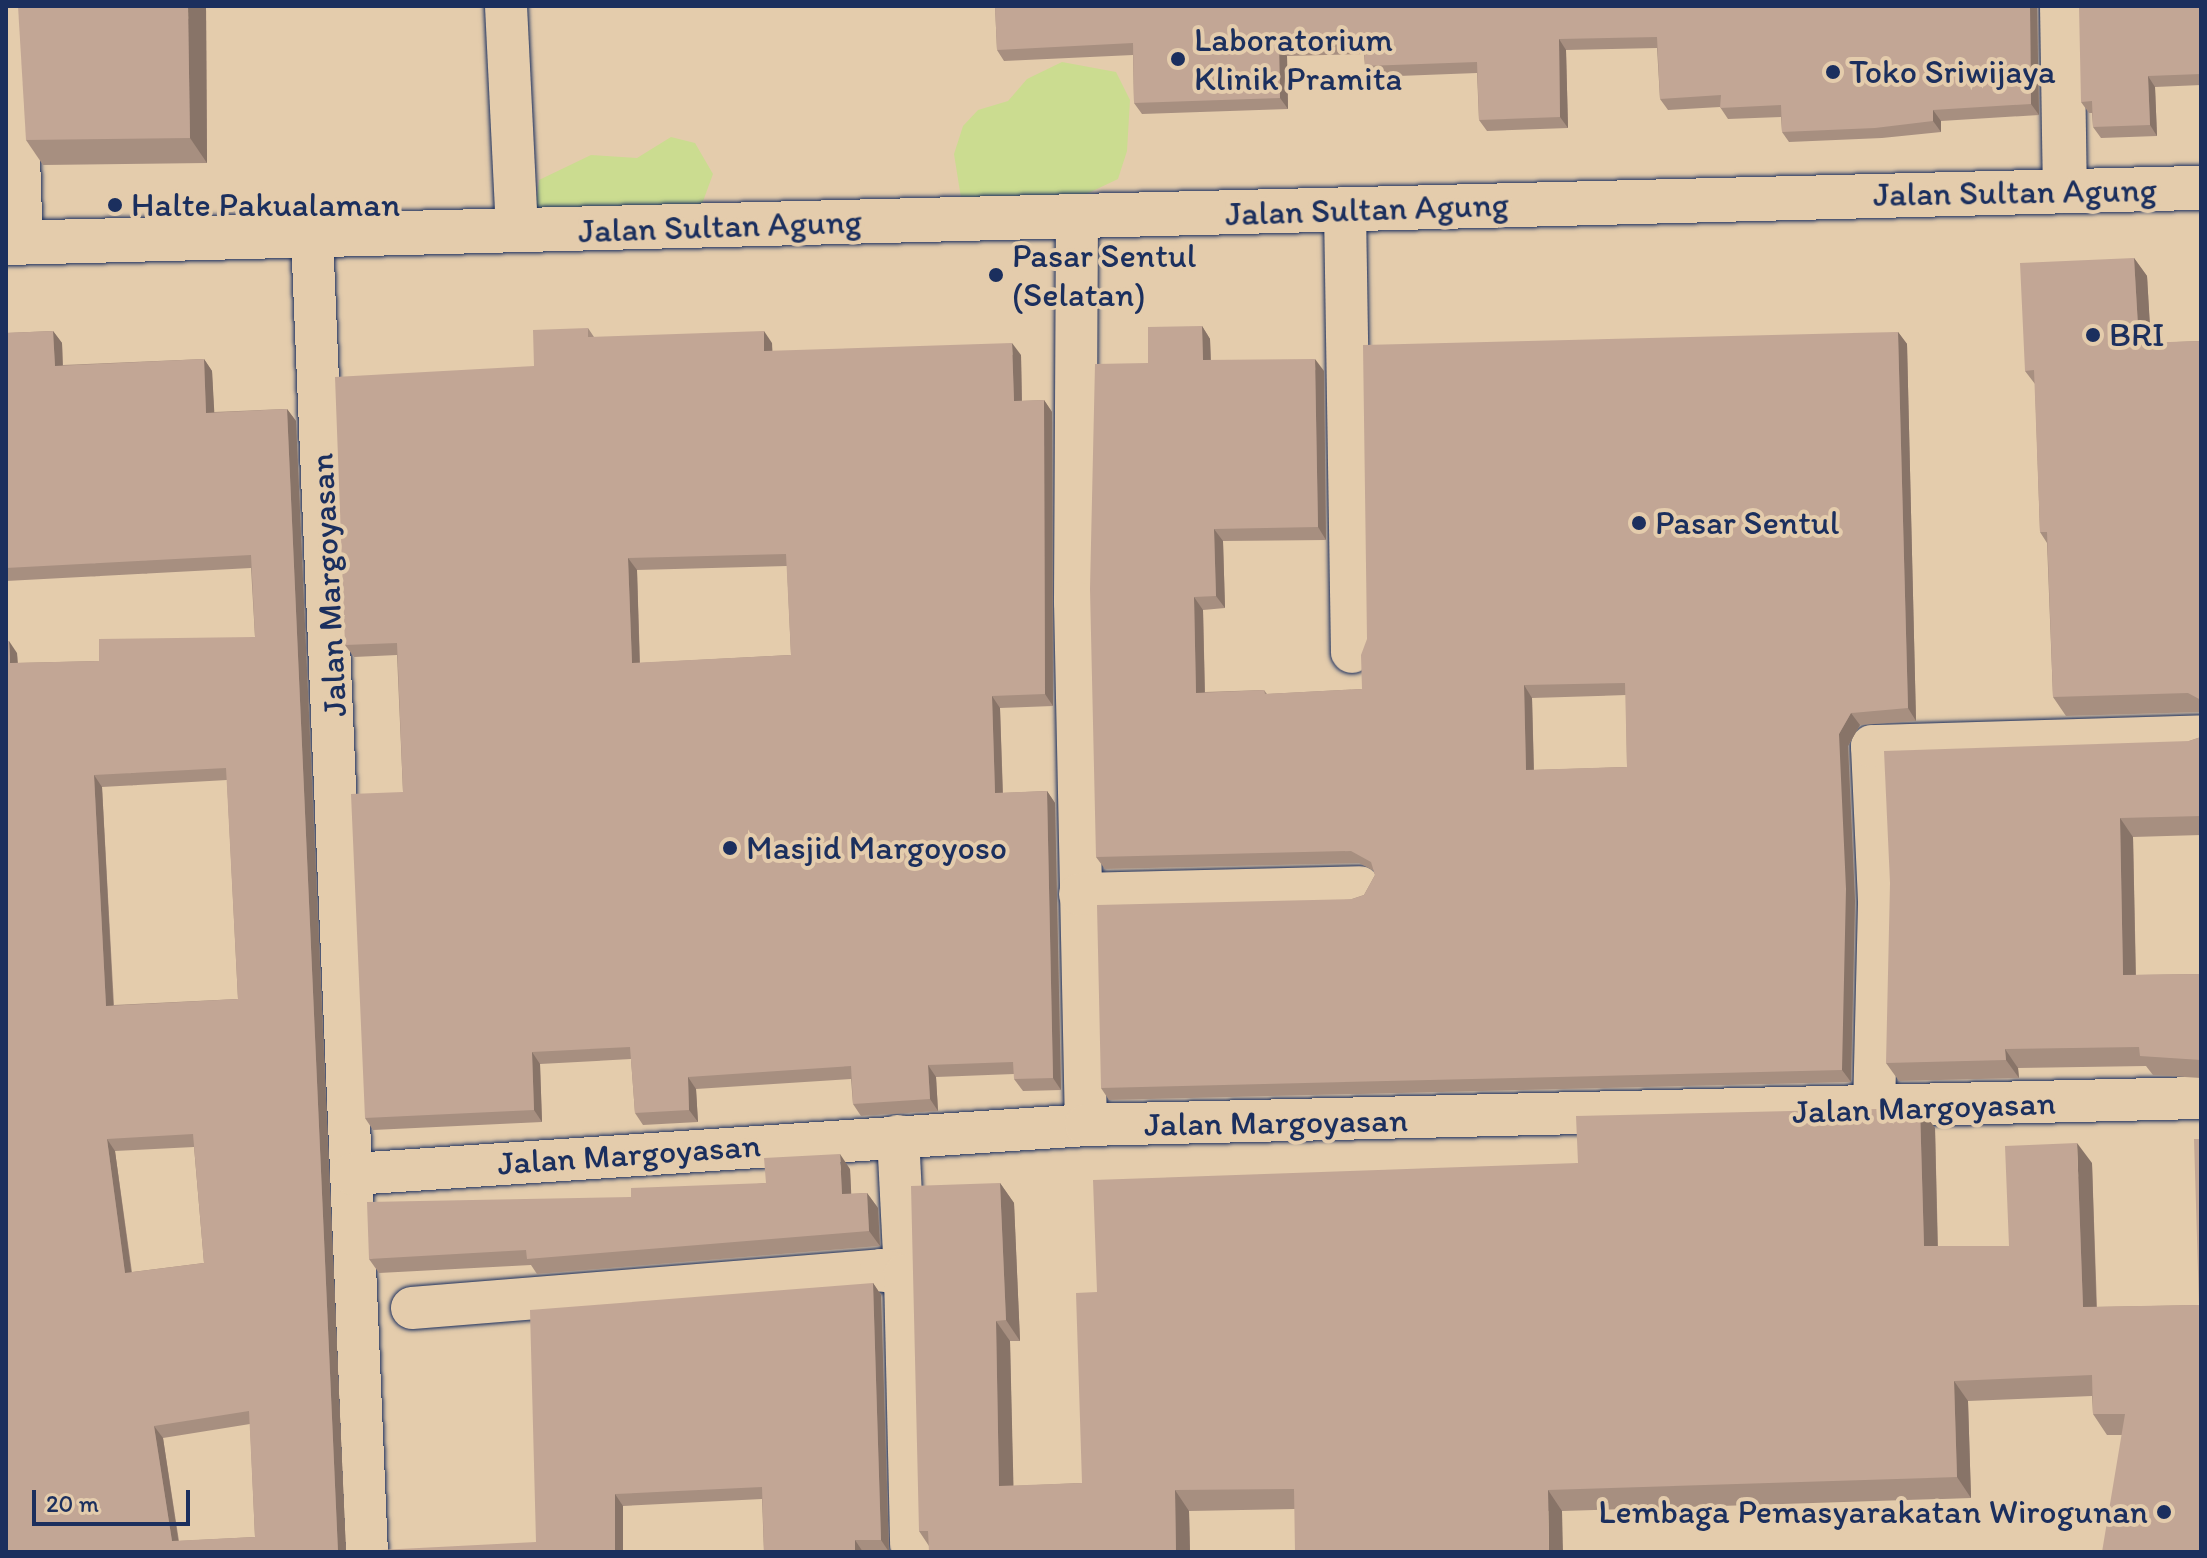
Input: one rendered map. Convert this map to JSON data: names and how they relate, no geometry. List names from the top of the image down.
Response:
{
  "streets": {
    "main road": ["Jalan Sultan Agung"],
    "street": ["Jalan Margoyasan"]
  },
  "crossings": [
    ["Jalan Sultan Agung", "Jalan Margoyasan"]
  ],
  "places": [
    "Laboratorium Klinik Pramita",
    "Toko Sriwijaya",
    "Halte Pakualaman",
    "Pasar Sentul (Selatan)",
    "BRI",
    "Pasar Sentul",
    "Masjid Margoyoso",
    "Lembaga Pemasyarakatan Wirogunan"
  ],
  "scale_bar": "20 m"
}
